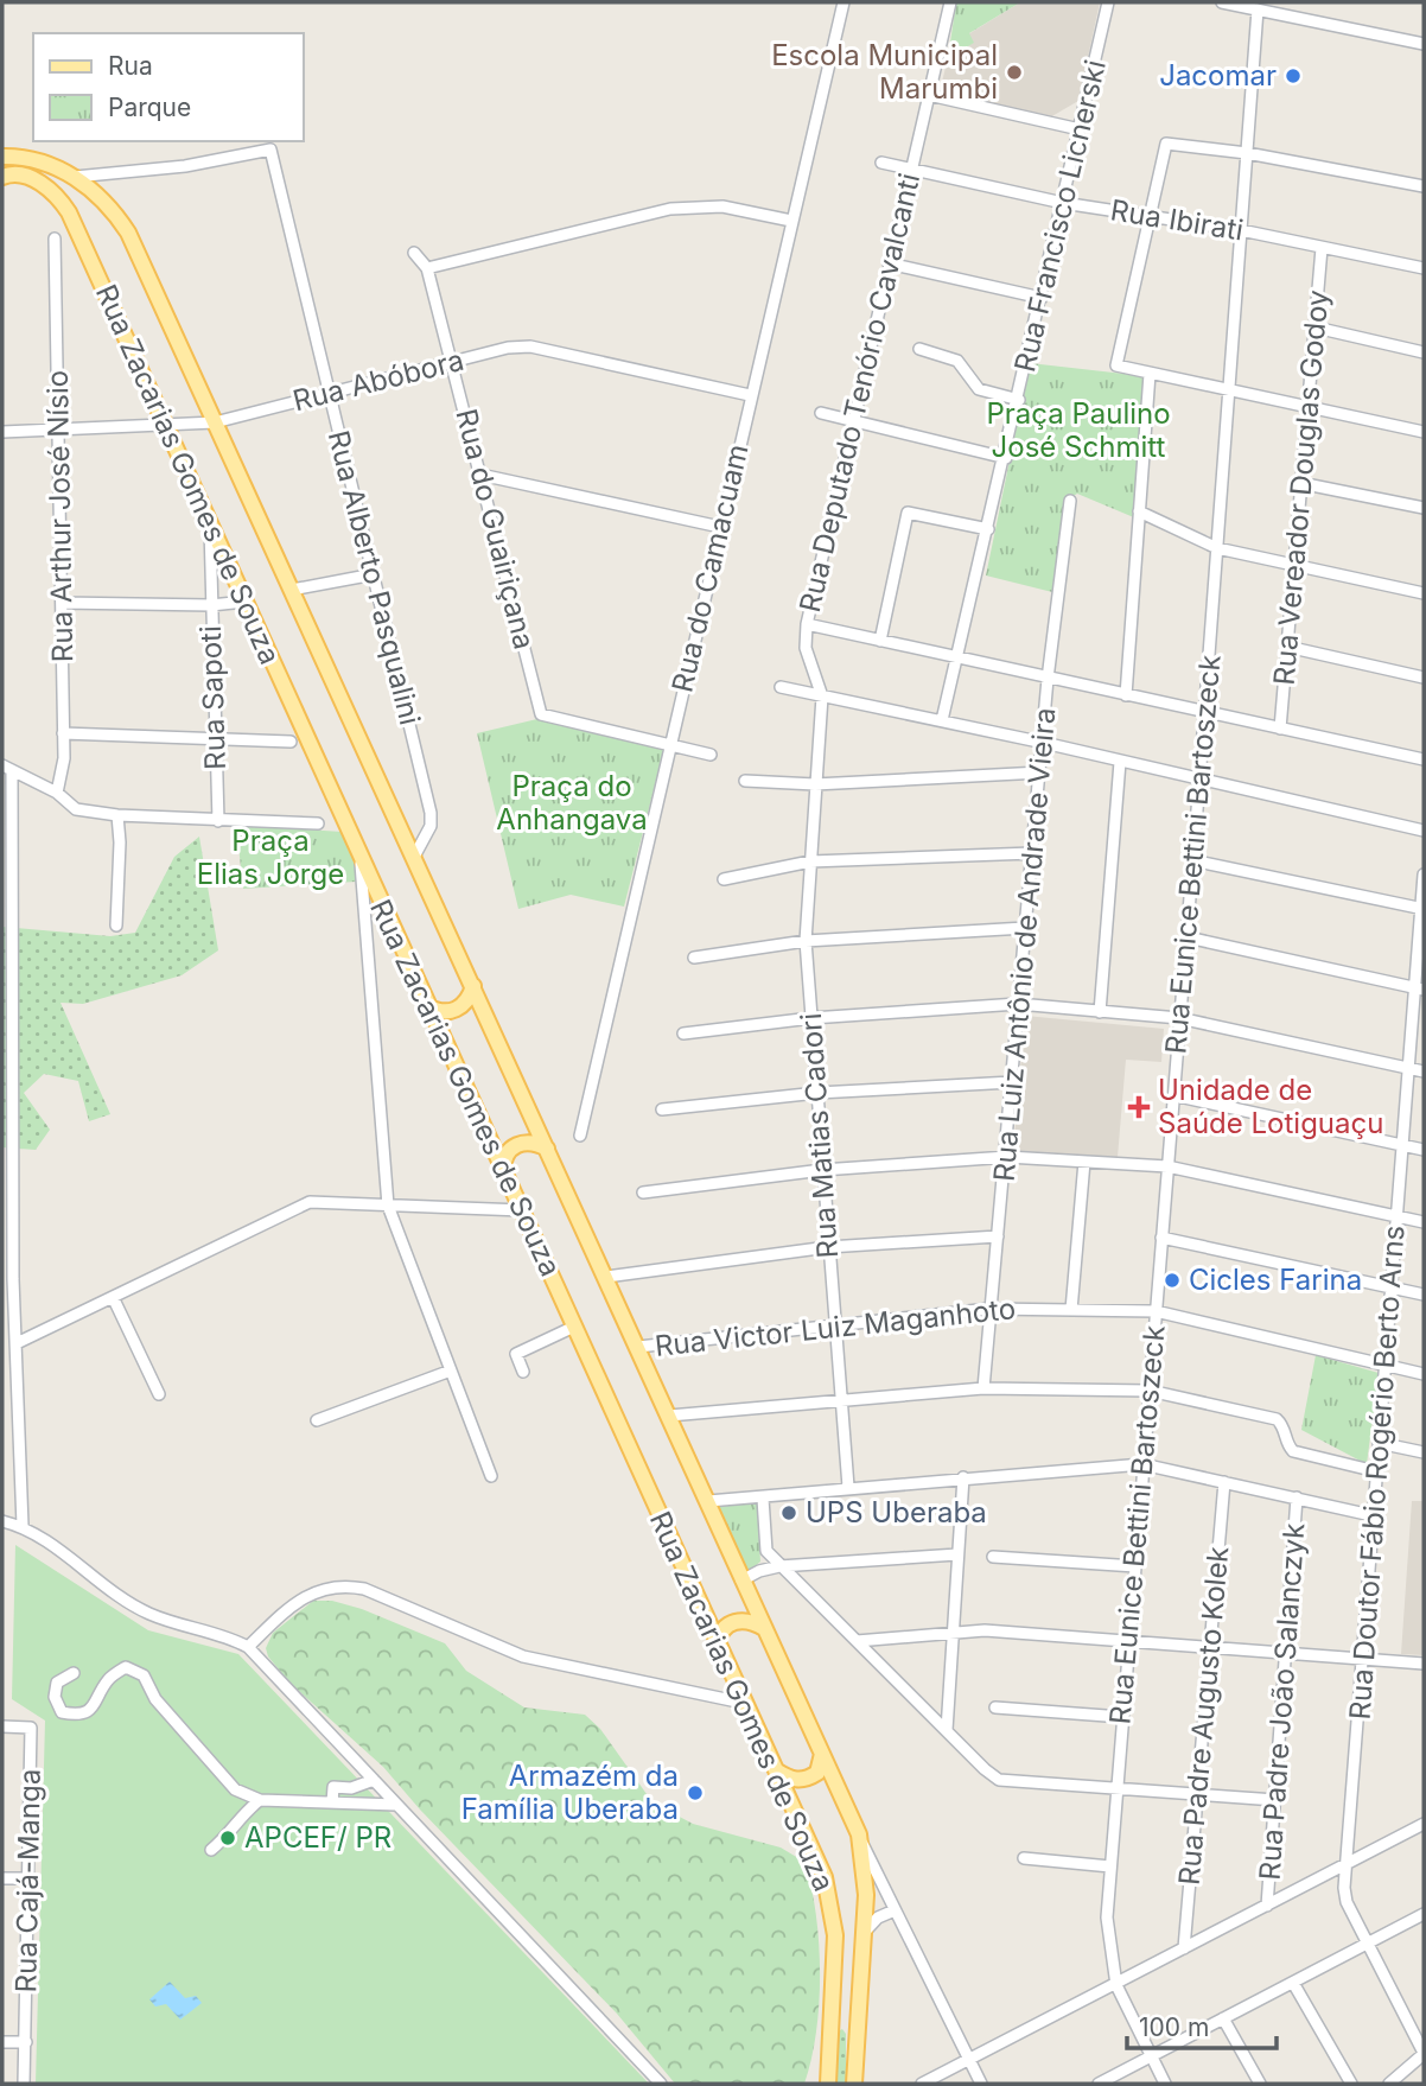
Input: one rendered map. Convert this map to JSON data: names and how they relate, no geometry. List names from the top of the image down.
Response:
{
  "streets": {
    "main road": ["Rua Zacarias Gomes de Souza"],
    "street": [
      "Rua Francisco Licnerski",
      "Rua Ibirati",
      "Rua Abóbora",
      "Rua Deputado Tenório Cavalcanti",
      "Rua Vereador Douglas Godoy",
      "Rua Arthur José Nísio",
      "Rua do Guairiçana",
      "Rua do Camacuam",
      "Rua Alberto Pasqualini",
      "Rua Sapoti",
      "Rua Eunice Bettini Bartoszeck",
      "Rua Luiz Antônio de Andrade Vieira",
      "Rua Matias Cadori",
      "Rua Victor Luiz Maganhoto",
      "Rua Doutor Fábio Rogério Berto Arns",
      "Rua Padre João Salanczyk",
      "Rua Padre Augusto Kolek",
      "Rua Cajá-Manga"
    ]
  },
  "crossings": [
    ["Rua Francisco Licnerski", "Rua Ibirati"],
    ["Rua Ibirati", "Rua Deputado Tenório Cavalcanti"],
    ["Rua Ibirati", "Rua Vereador Douglas Godoy"],
    ["Rua Ibirati", "Rua Eunice Bettini Bartoszeck"],
    ["Rua Abóbora", "Rua Zacarias Gomes de Souza"],
    ["Rua Abóbora", "Rua Arthur José Nísio"],
    ["Rua Abóbora", "Rua do Guairiçana"],
    ["Rua Abóbora", "Rua do Camacuam"],
    ["Rua Abóbora", "Rua Alberto Pasqualini"],
    ["Rua Deputado Tenório Cavalcanti", "Rua Matias Cadori"],
    ["Rua Zacarias Gomes de Souza", "Rua Alberto Pasqualini"],
    ["Rua Zacarias Gomes de Souza", "Rua Sapoti"],
    ["Rua Zacarias Gomes de Souza", "Rua Victor Luiz Maganhoto"],
    ["Rua do Guairiçana", "Rua do Camacuam"],
    ["Rua Eunice Bettini Bartoszeck", "Rua Victor Luiz Maganhoto"],
    ["Rua Luiz Antônio de Andrade Vieira", "Rua Victor Luiz Maganhoto"],
    ["Rua Matias Cadori", "Rua Victor Luiz Maganhoto"],
    ["Rua Victor Luiz Maganhoto", "Rua Doutor Fábio Rogério Berto Arns"]
  ],
  "parks": ["Praça Paulino José Schmitt", "Praça do Anhangava", "Praça Elias Jorge"],
  "places": {
    "other": [
      "Escola Municipal Marumbi",
      "Jacomar",
      "Cicles Farina",
      "UPS Uberaba",
      "Armazém da Família Uberaba",
      "APCEF/ PR"
    ],
    "health": ["Unidade de Saúde Lotiguaçu"]
  },
  "legend": ["Rua", "Parque"],
  "scale_bar": "100 m"
}
